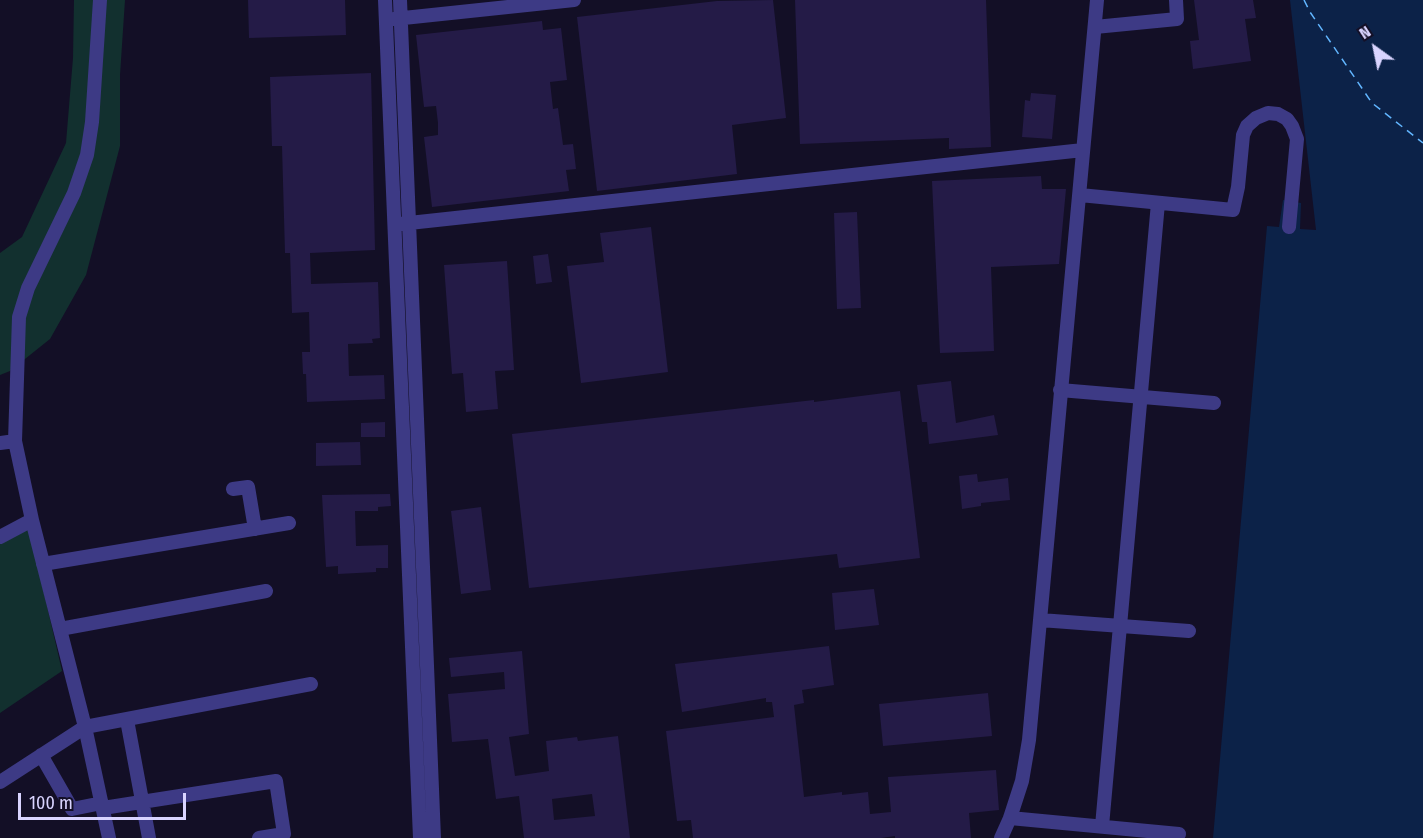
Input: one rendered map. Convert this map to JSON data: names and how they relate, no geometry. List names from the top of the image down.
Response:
{
  "scale_bar": "100 m",
  "north": "top left"
}
